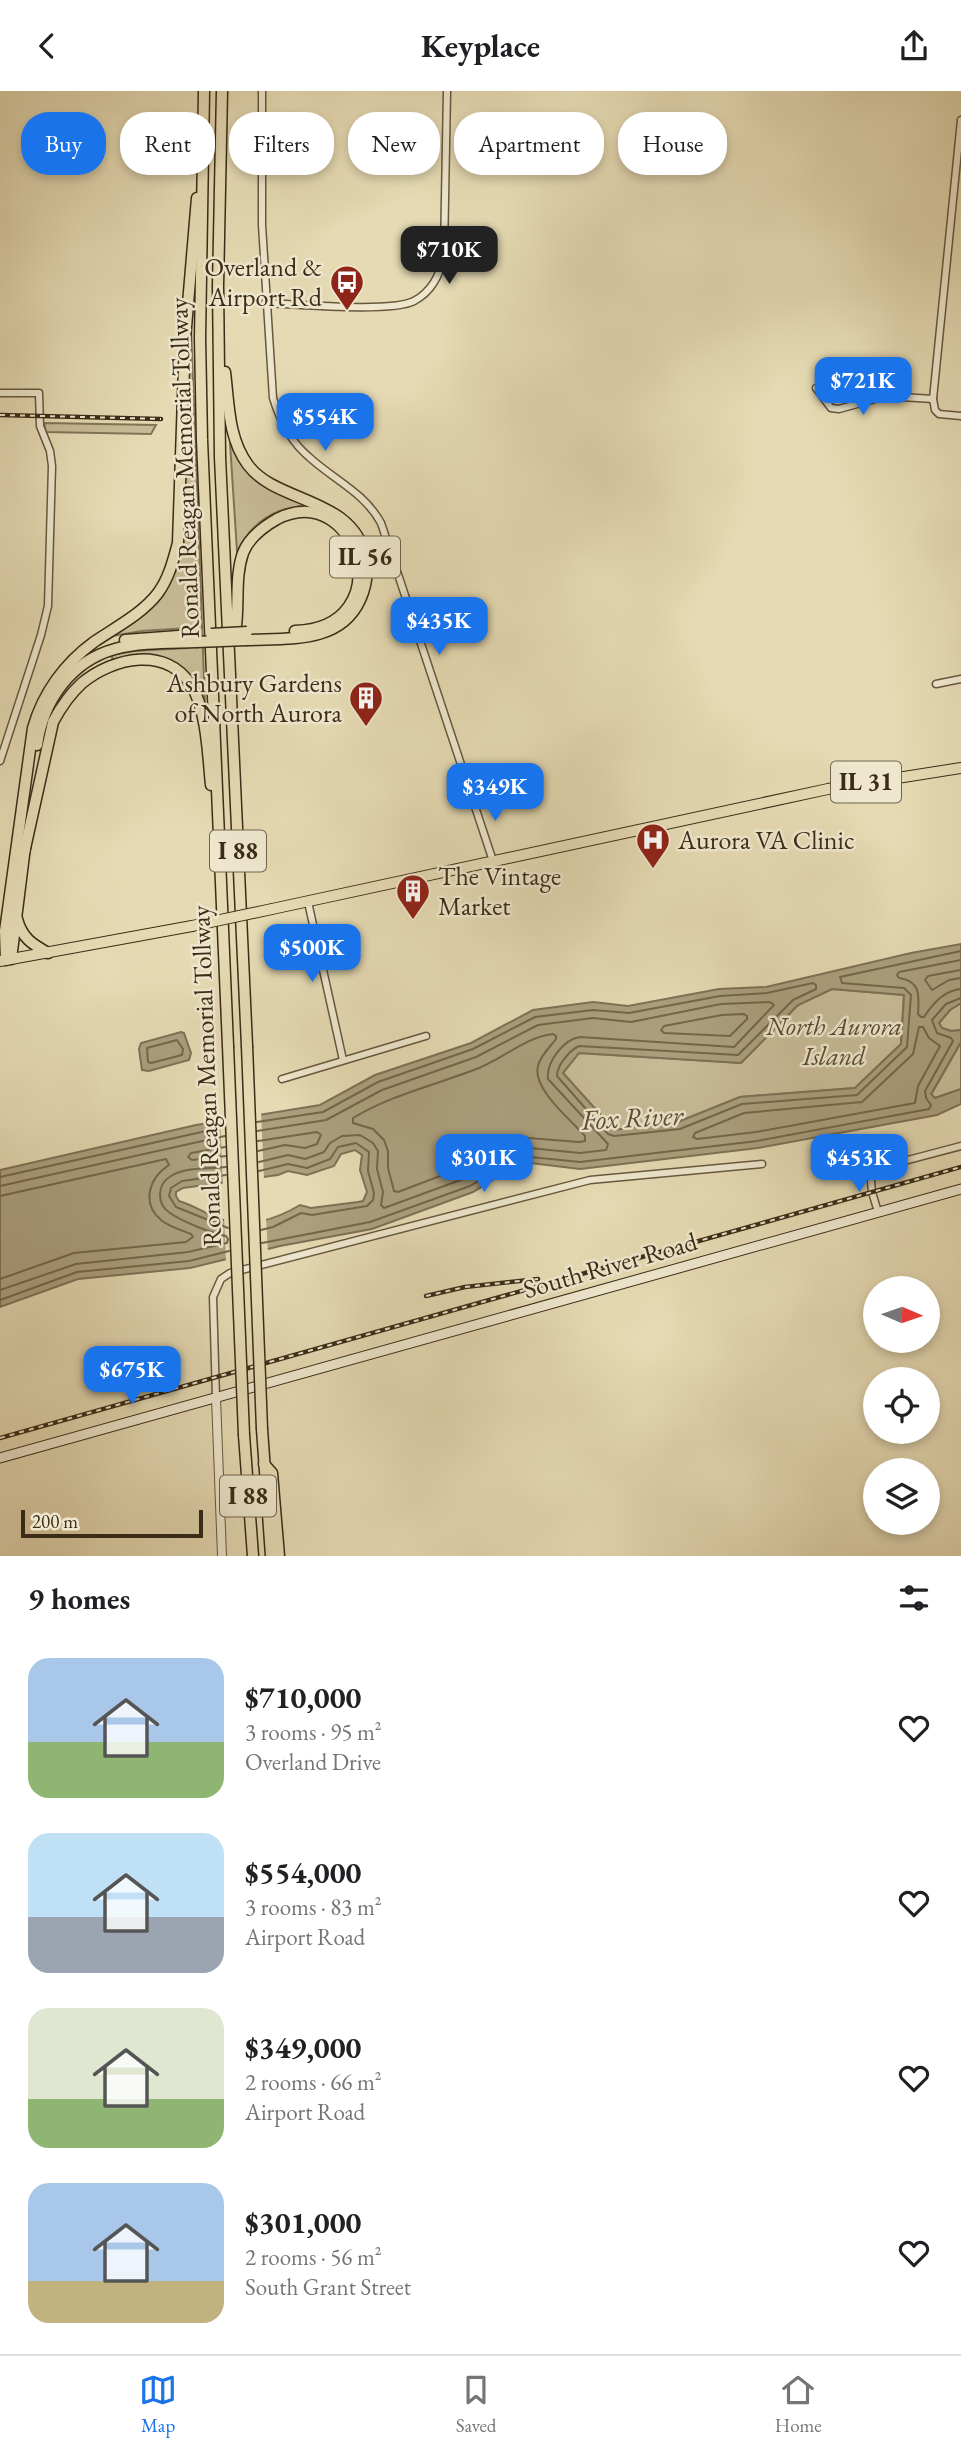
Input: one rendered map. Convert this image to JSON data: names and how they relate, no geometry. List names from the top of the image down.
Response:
{
  "streets": {
    "highway": ["Ronald Reagan Memorial Tollway", "IL 56", "I 88"],
    "main road": ["IL 31", "South River Road"]
  },
  "crossings": [
    ["Ronald Reagan Memorial Tollway", "IL 56"],
    ["Ronald Reagan Memorial Tollway", "I 88"]
  ],
  "water": ["Fox River"],
  "parks": ["North Aurora Island"],
  "places": {
    "bus stop": ["Overland & Airport Rd"],
    "building": ["Ashbury Gardens of North Aurora", "The Vintage Market"],
    "hospital": ["Aurora VA Clinic"]
  },
  "scale_bar": "200 m",
  "north": "right",
  "page": {
    "header": "Keyplace",
    "chip": [
      "Buy",
      "Rent",
      "Filters",
      "New",
      "Apartment",
      "House"
    ],
    "price": [
      "$710K",
      "$721K",
      "$554K",
      "$435K",
      "$349K",
      "$500K",
      "$301K",
      "$453K",
      "$675K"
    ],
    "scale": "200 m",
    "heading": "9 homes",
    "list": [
      {
        "name": "$710,000",
        "note": "3 rooms · 95 m² · Overland Drive"
      },
      {
        "name": "$554,000",
        "note": "3 rooms · 83 m² · Airport Road"
      },
      {
        "name": "$349,000",
        "note": "2 rooms · 66 m² · Airport Road"
      },
      {
        "name": "$301,000",
        "note": "2 rooms · 56 m² · South Grant Street"
      }
    ],
    "tabs": ["Map", "Saved", "Home"]
  }
}
